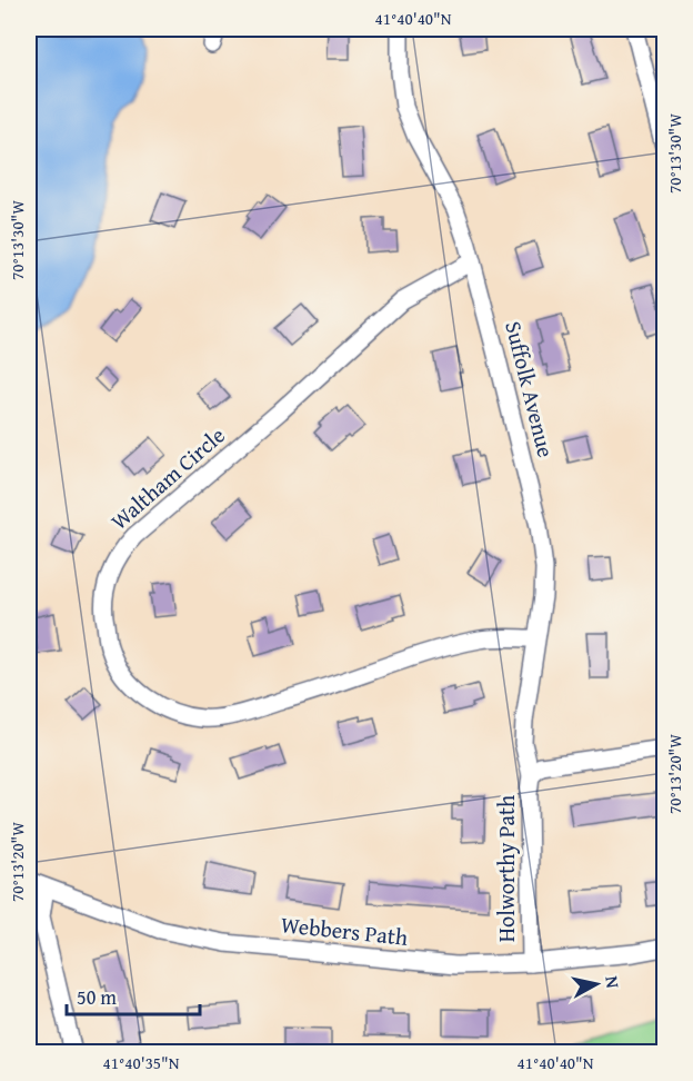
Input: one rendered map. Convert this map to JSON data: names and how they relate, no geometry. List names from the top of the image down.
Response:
{
  "streets": {
    "street": [
      "Suffolk Avenue",
      "Waltham Circle",
      "Holworthy Path",
      "Webbers Path"
    ]
  },
  "crossings": [
    ["Suffolk Avenue", "Waltham Circle"],
    ["Suffolk Avenue", "Holworthy Path"],
    ["Holworthy Path", "Webbers Path"]
  ],
  "scale_bar": "50 m",
  "north": "right",
  "coordinates": [
    "41°40'40\"N",
    "70°13'30\"W",
    "70°13'20\"W",
    "41°40'35\"N"
  ]
}
